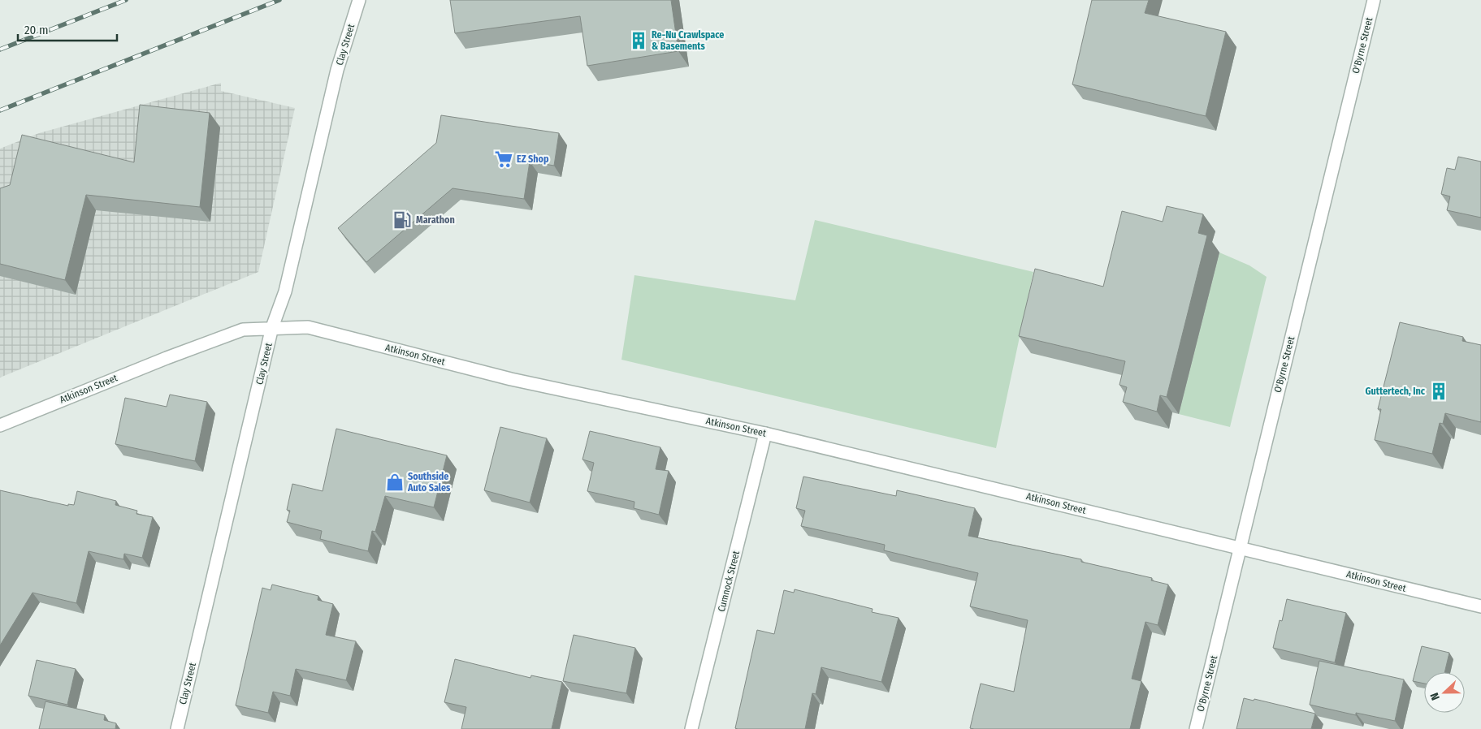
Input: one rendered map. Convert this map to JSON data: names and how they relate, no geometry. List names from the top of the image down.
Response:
{
  "streets": {
    "street": [
      "Clay Street",
      "O'Byrne Street",
      "Atkinson Street",
      "Cumnock Street"
    ]
  },
  "crossings": [
    ["Clay Street", "Atkinson Street"],
    ["O'Byrne Street", "Atkinson Street"],
    ["Atkinson Street", "Cumnock Street"]
  ],
  "places": {
    "building": ["Re-Nu Crawlspace & Basements", "Guttertech, Inc"],
    "supermarket": ["EZ Shop"],
    "fuel station": ["Marathon"],
    "shop": ["Southside Auto Sales"]
  },
  "scale_bar": "20 m",
  "north": "left"
}
